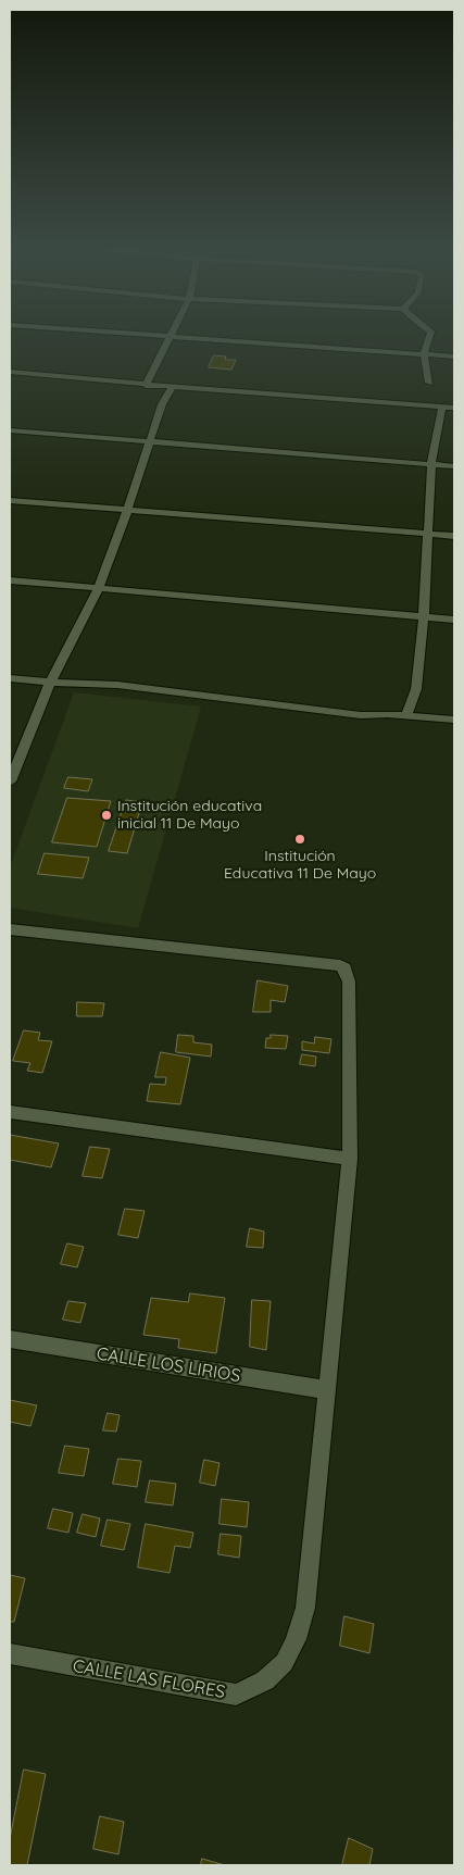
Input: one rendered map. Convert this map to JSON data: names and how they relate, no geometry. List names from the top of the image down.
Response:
{
  "streets": {
    "street": ["CALLE LOS LIRIOS", "CALLE LAS FLORES"]
  },
  "crossings": [
    ["CALLE LOS LIRIOS", "CALLE LAS FLORES"]
  ],
  "places": ["Institución educativa inicial 11 De Mayo", "Institución Educativa 11 De Mayo"]
}
